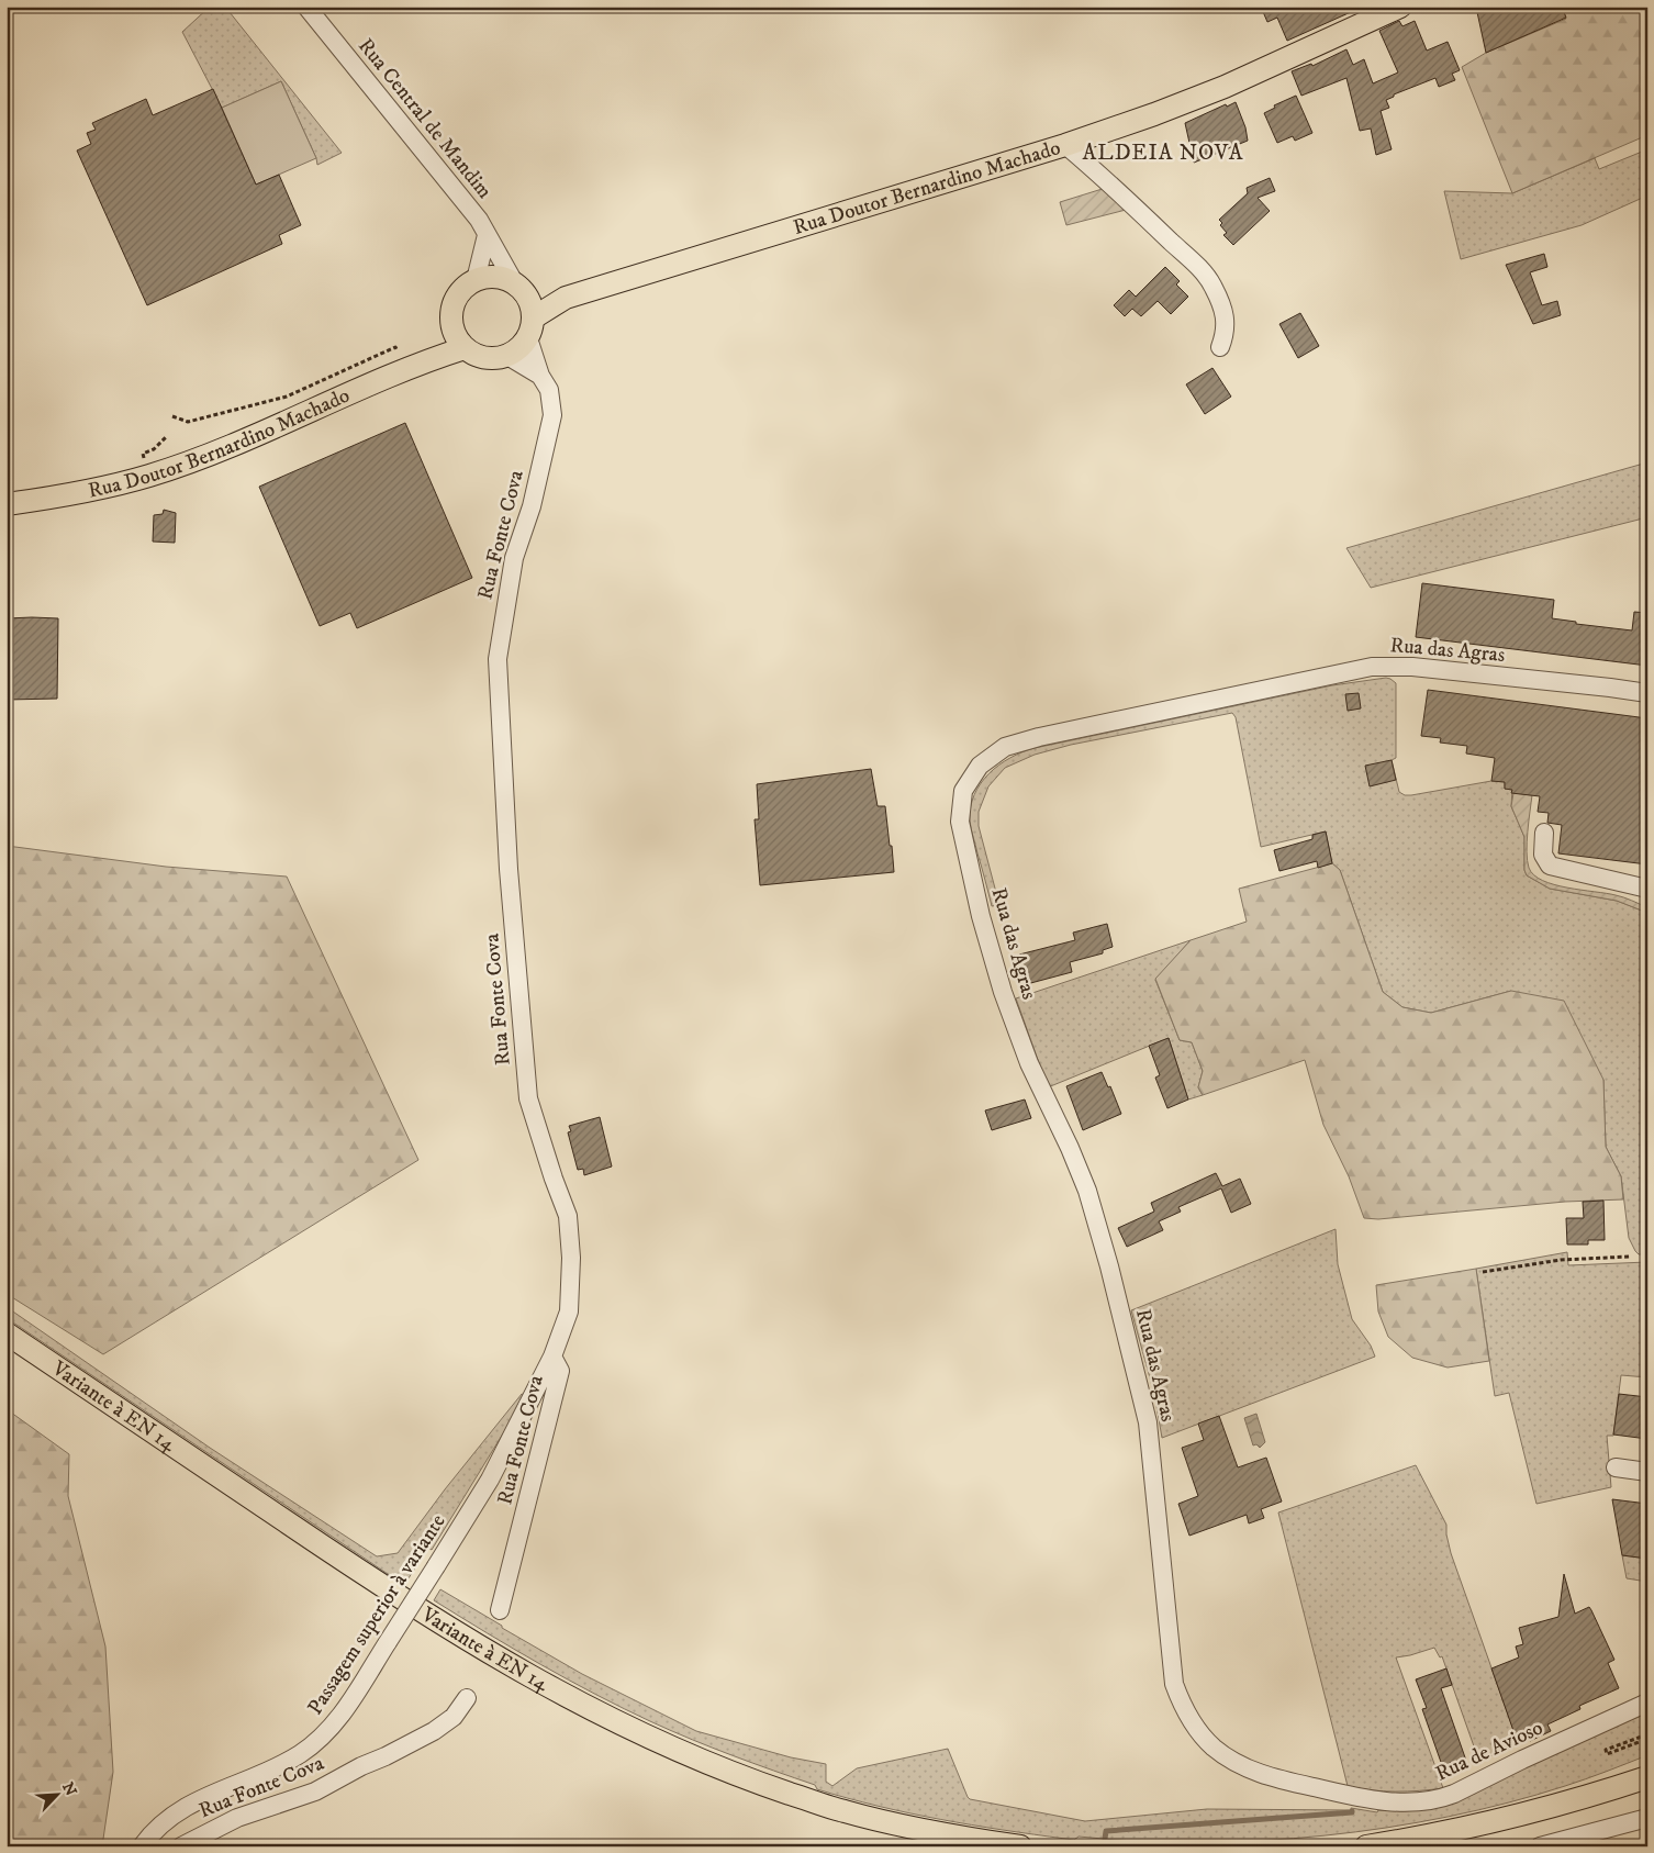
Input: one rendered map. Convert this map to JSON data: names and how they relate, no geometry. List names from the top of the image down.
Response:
{
  "streets": {
    "main road": ["Rua Doutor Bernardino Machado", "Variante à EN 14"],
    "street": [
      "Rua Central de Mandim",
      "Rua Fonte Cova",
      "Rua das Agras",
      "Passagem superior à variante",
      "Rua de Avioso"
    ]
  },
  "crossings": [
    ["Rua Central de Mandim", "Rua Doutor Bernardino Machado"],
    ["Rua Central de Mandim", "Rua Fonte Cova"],
    ["Rua Doutor Bernardino Machado", "Rua Fonte Cova"],
    ["Rua Fonte Cova", "Passagem superior à variante"],
    ["Rua das Agras", "Rua de Avioso"]
  ],
  "districts": ["ALDEIA NOVA"],
  "north": "top right"
}
